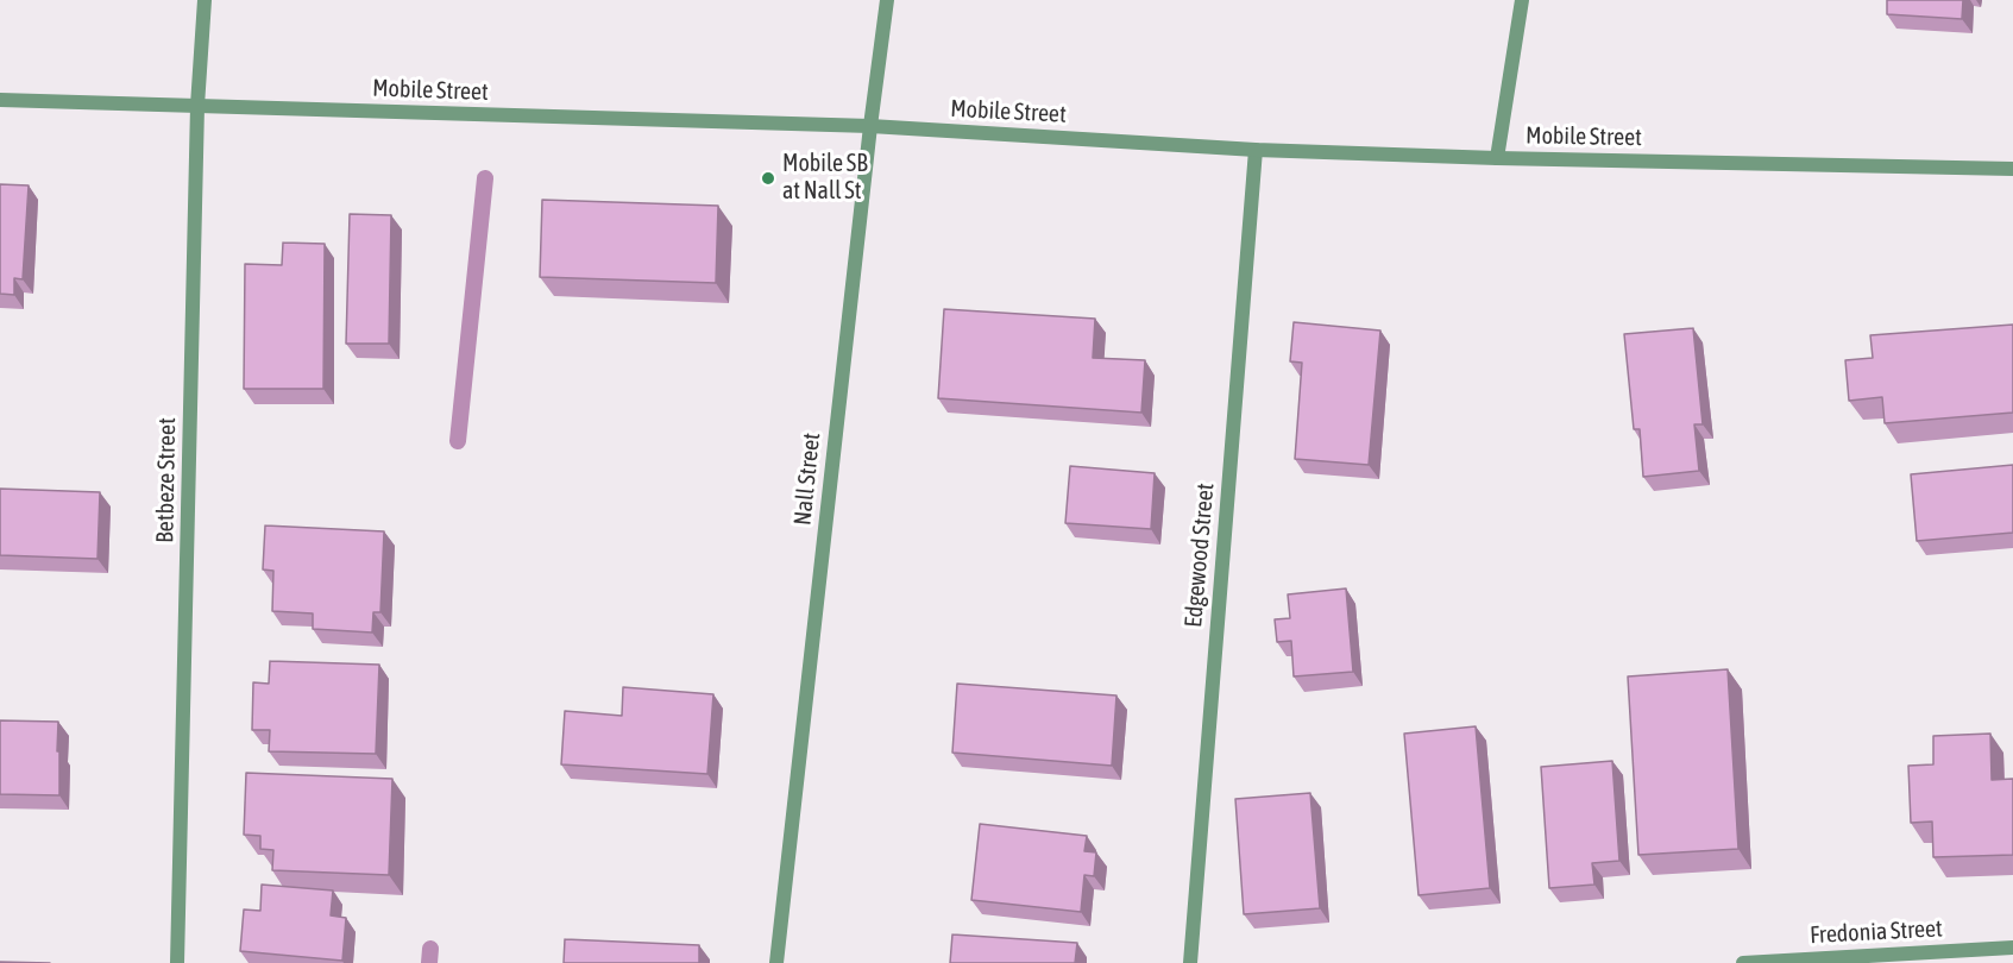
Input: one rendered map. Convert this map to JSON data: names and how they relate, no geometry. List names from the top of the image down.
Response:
{
  "streets": {
    "street": [
      "Mobile Street",
      "Nall Street",
      "Betbeze Street",
      "Edgewood Street",
      "Fredonia Street"
    ]
  },
  "crossings": [
    ["Mobile Street", "Nall Street"],
    ["Mobile Street", "Betbeze Street"],
    ["Mobile Street", "Edgewood Street"]
  ],
  "places": ["Mobile SB at Nall St"]
}
